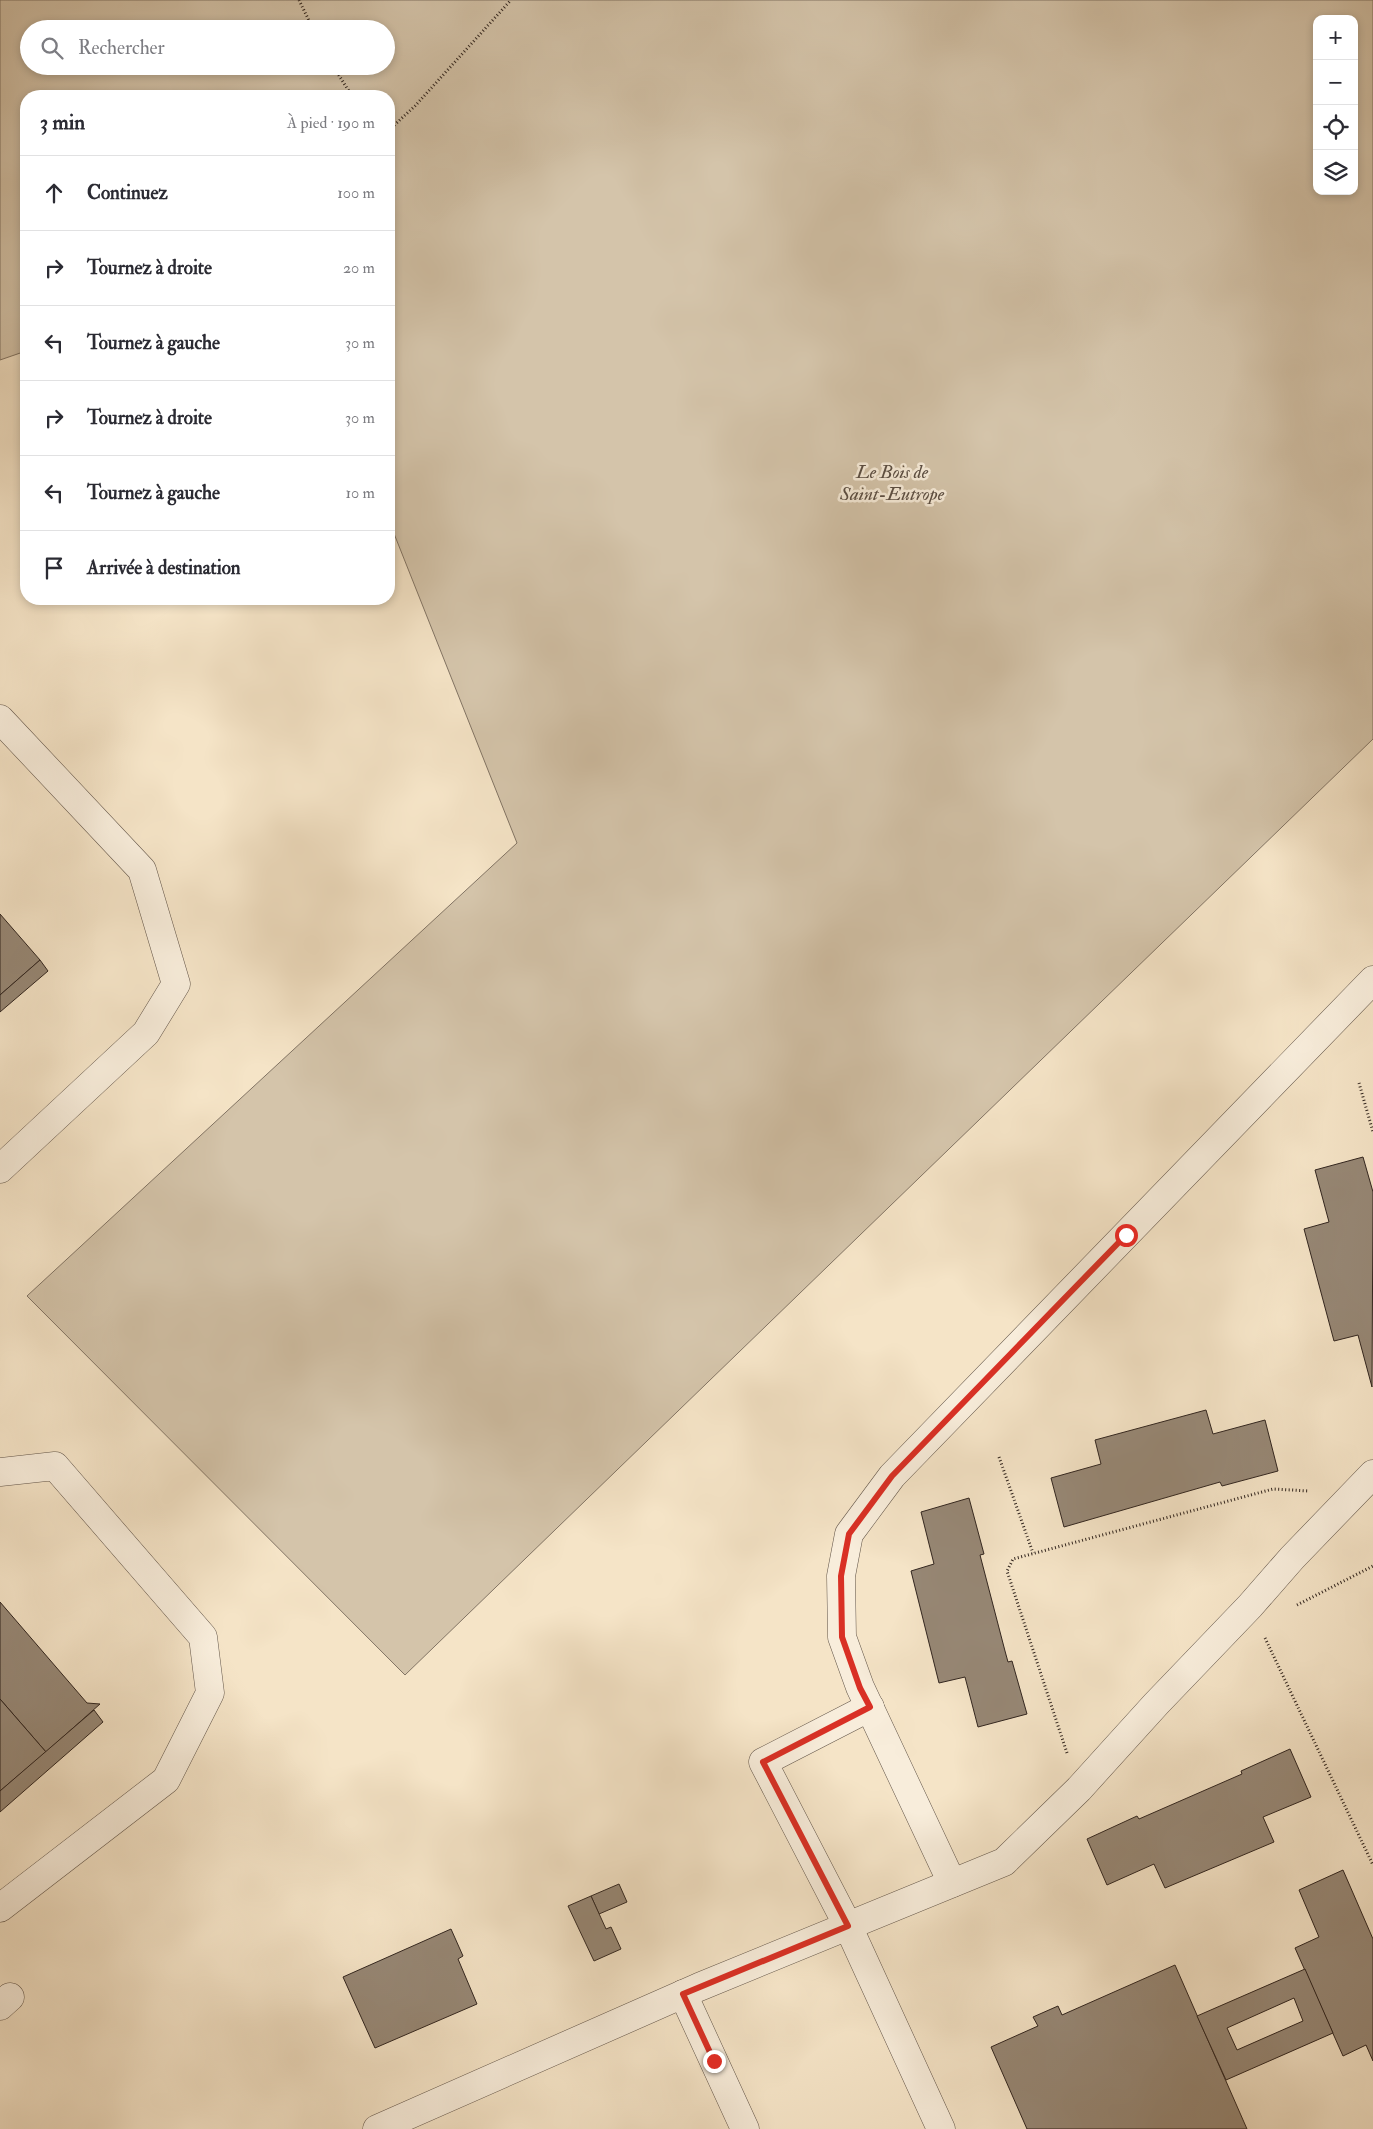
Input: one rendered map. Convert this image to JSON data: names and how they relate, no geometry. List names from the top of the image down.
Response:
{
  "parks": ["Le Bois de Saint-Eutrope"],
  "page": {
    "map_buttons": ["+", "−"],
    "search": "Rechercher",
    "heading": ["3 min", "À pied · 190 m"],
    "list": [
      ["Continuez", "100 m"],
      ["Tournez à droite", "20 m"],
      ["Tournez à gauche", "30 m"],
      ["Tournez à droite", "30 m"],
      ["Tournez à gauche", "10 m"],
      "Arrivée à destination"
    ]
  }
}
